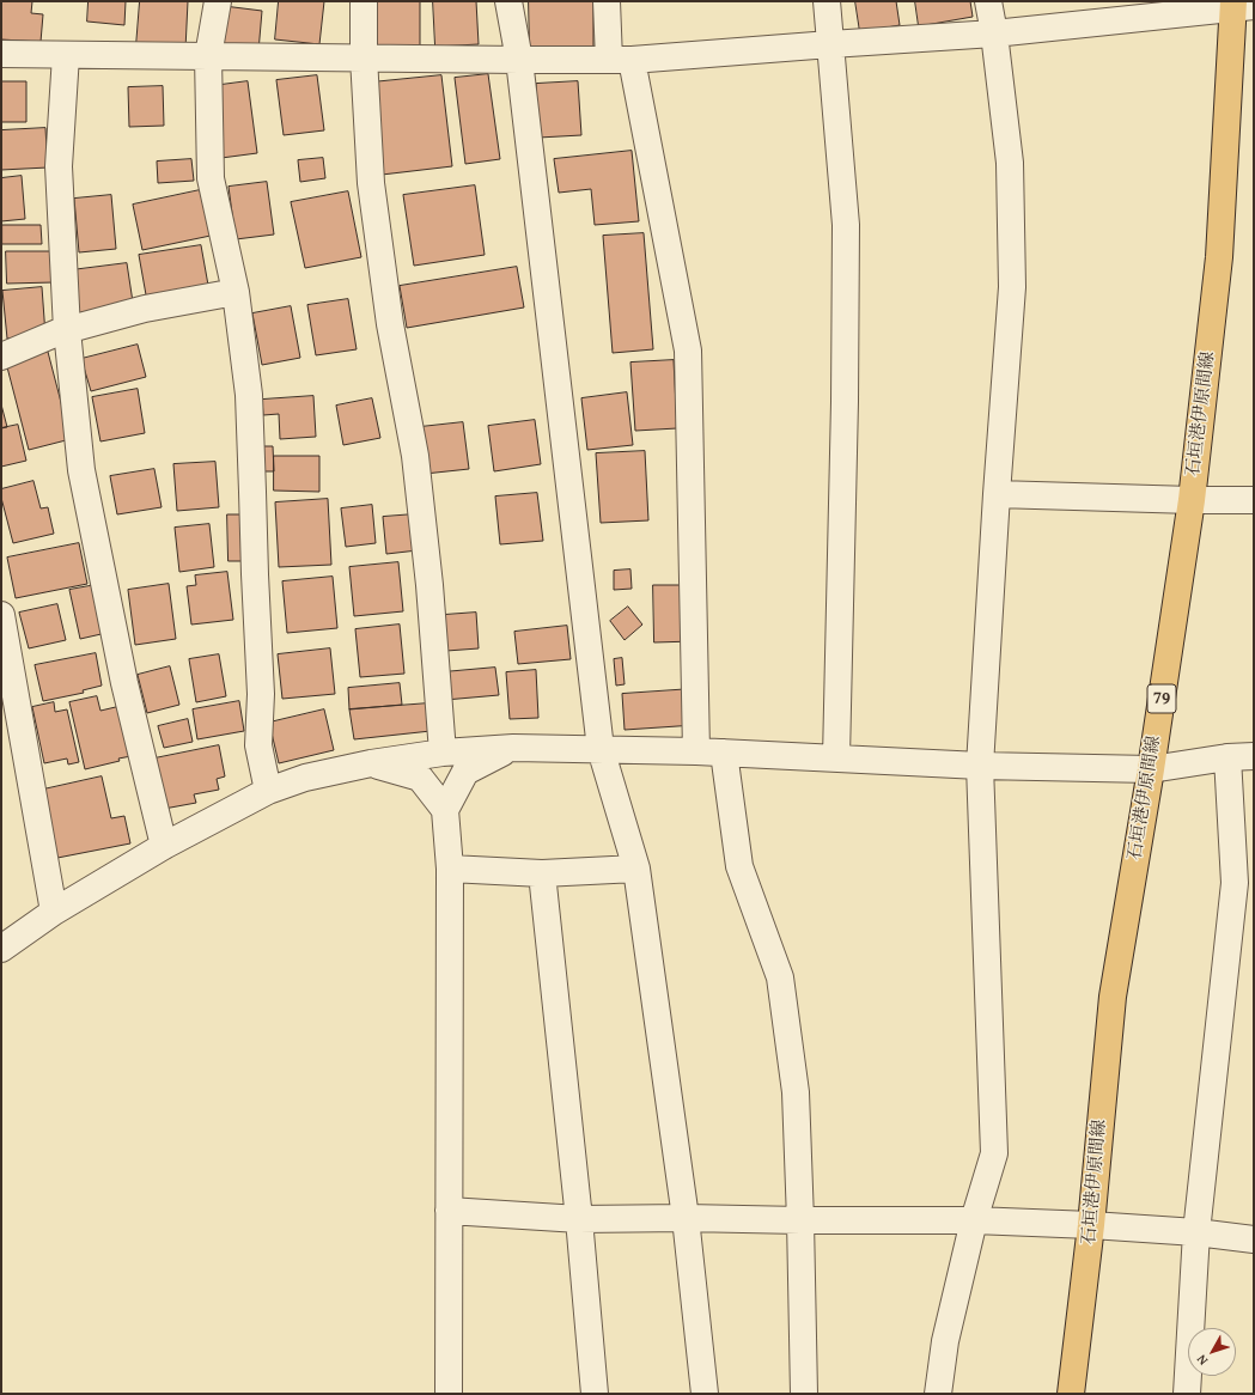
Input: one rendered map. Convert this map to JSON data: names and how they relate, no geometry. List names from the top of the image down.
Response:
{
  "streets": {
    "main road": ["石垣港伊原間線", "79"]
  },
  "north": "bottom left"
}
